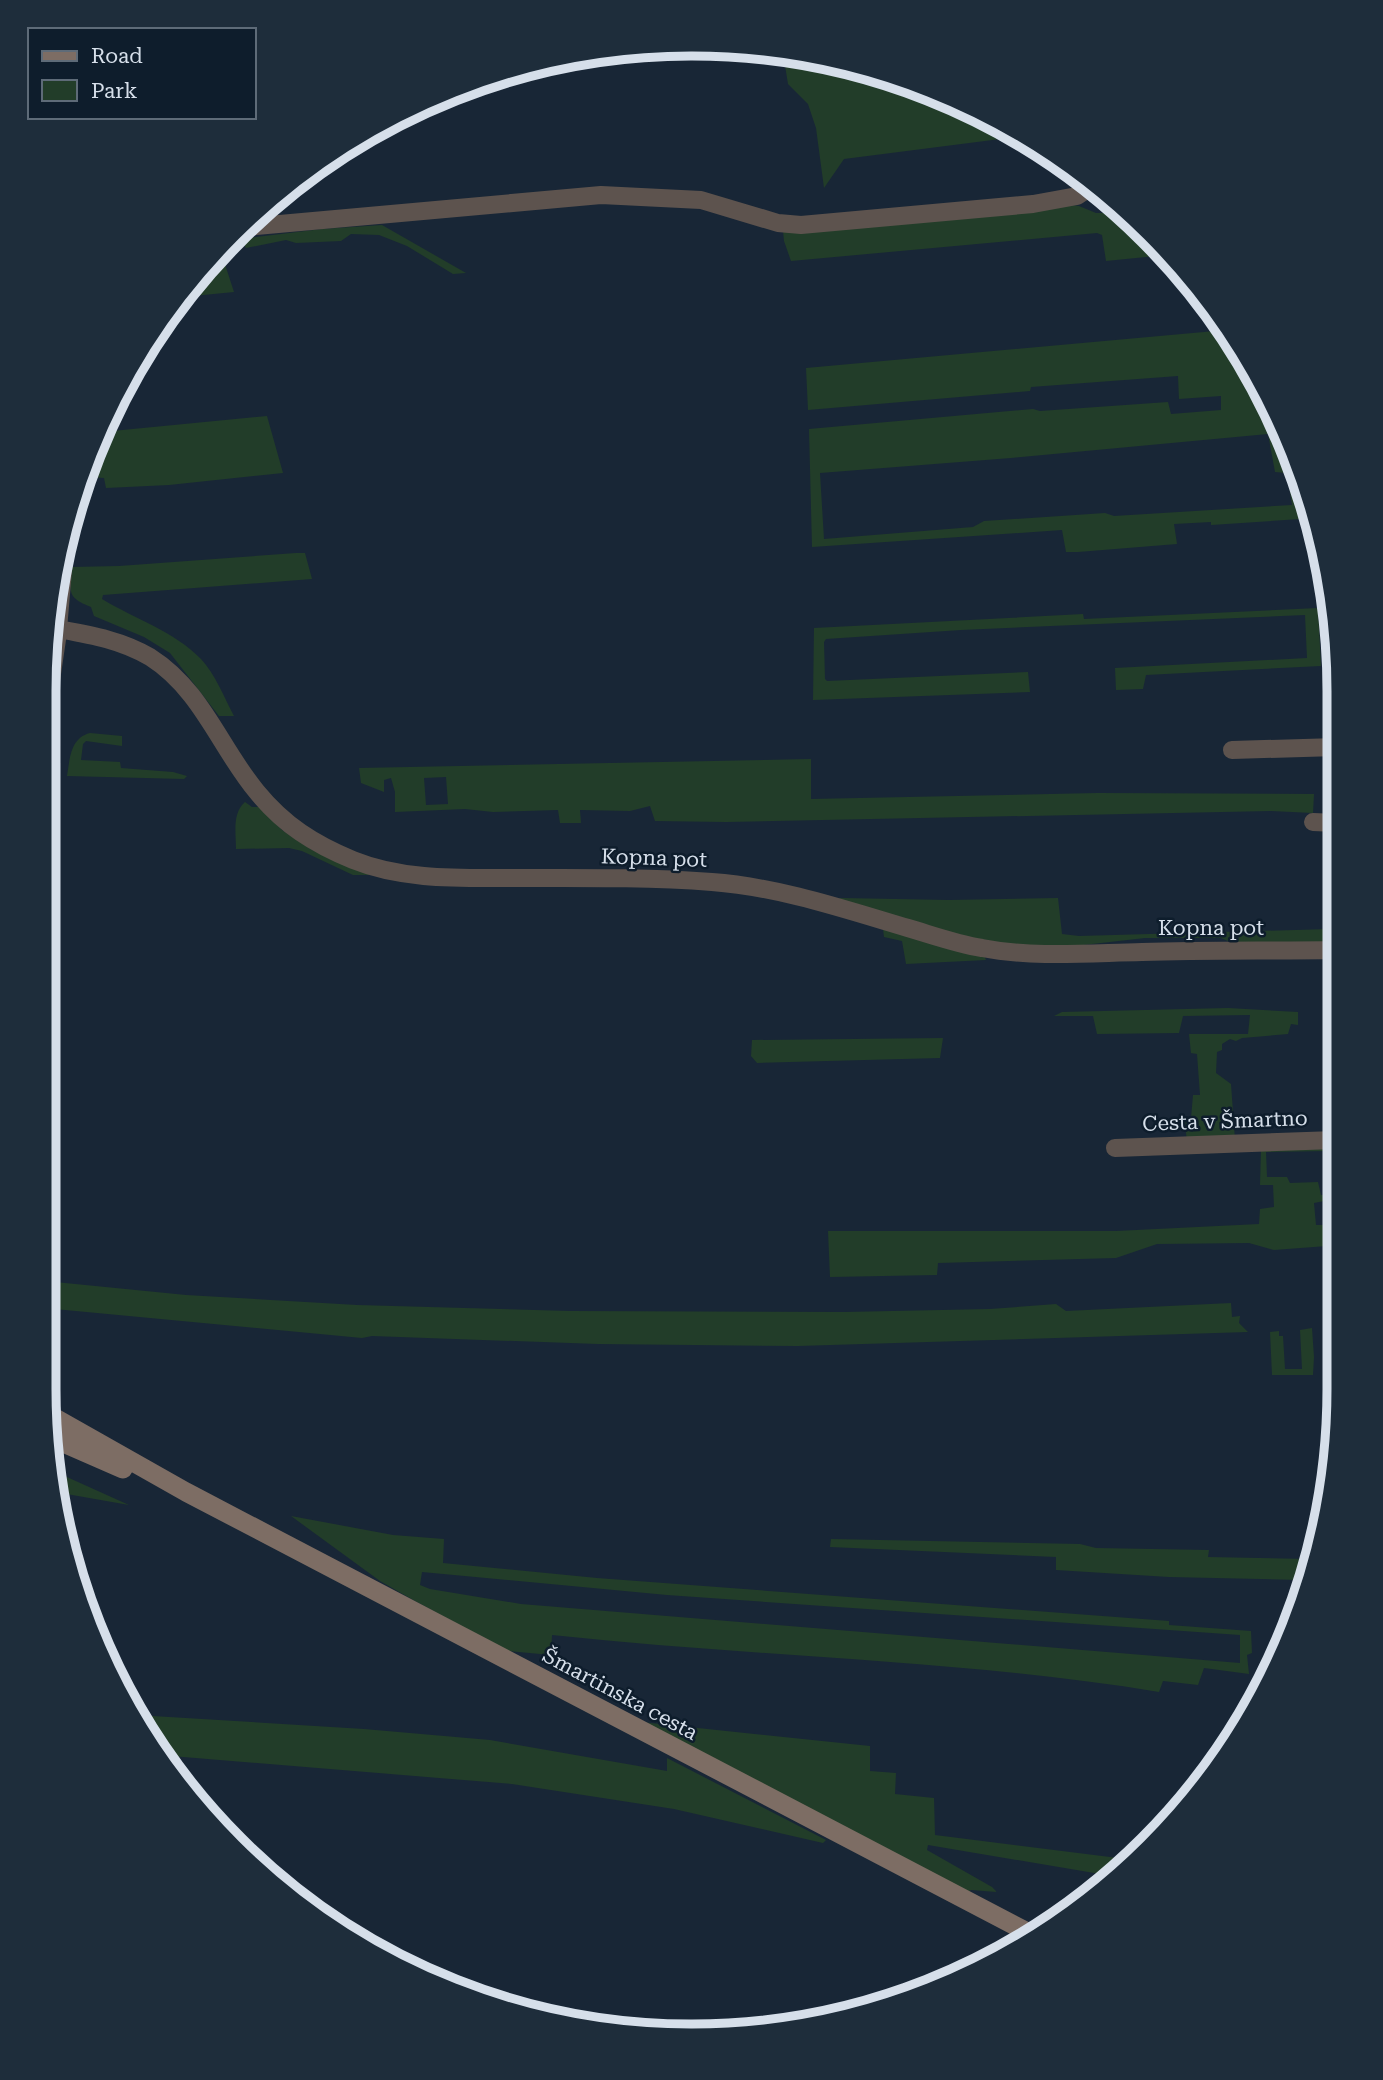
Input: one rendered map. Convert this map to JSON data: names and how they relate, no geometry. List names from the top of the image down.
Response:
{
  "streets": {
    "main road": ["Šmartinska cesta"],
    "street": ["Kopna pot", "Cesta v Šmartno"]
  },
  "legend": ["Road", "Park"]
}
